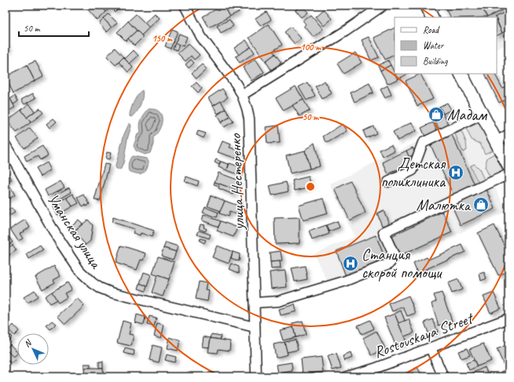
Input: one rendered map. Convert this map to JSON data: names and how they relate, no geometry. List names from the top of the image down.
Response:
{
  "streets": {
    "street": ["улица Нестеренко", "Уманская улица", "Rostovskaya Street"]
  },
  "crossings": [
    ["улица Нестеренко", "Уманская улица"]
  ],
  "places": {
    "shop": ["Мадам", "Малютка"],
    "hospital": ["Детская поликлиника", "Станция скорой помощи"]
  },
  "legend": ["Road", "Water", "Building"],
  "scale_bar": "50 m",
  "north": "top left",
  "rings": ["150 m", "100 m", "50 m"]
}
